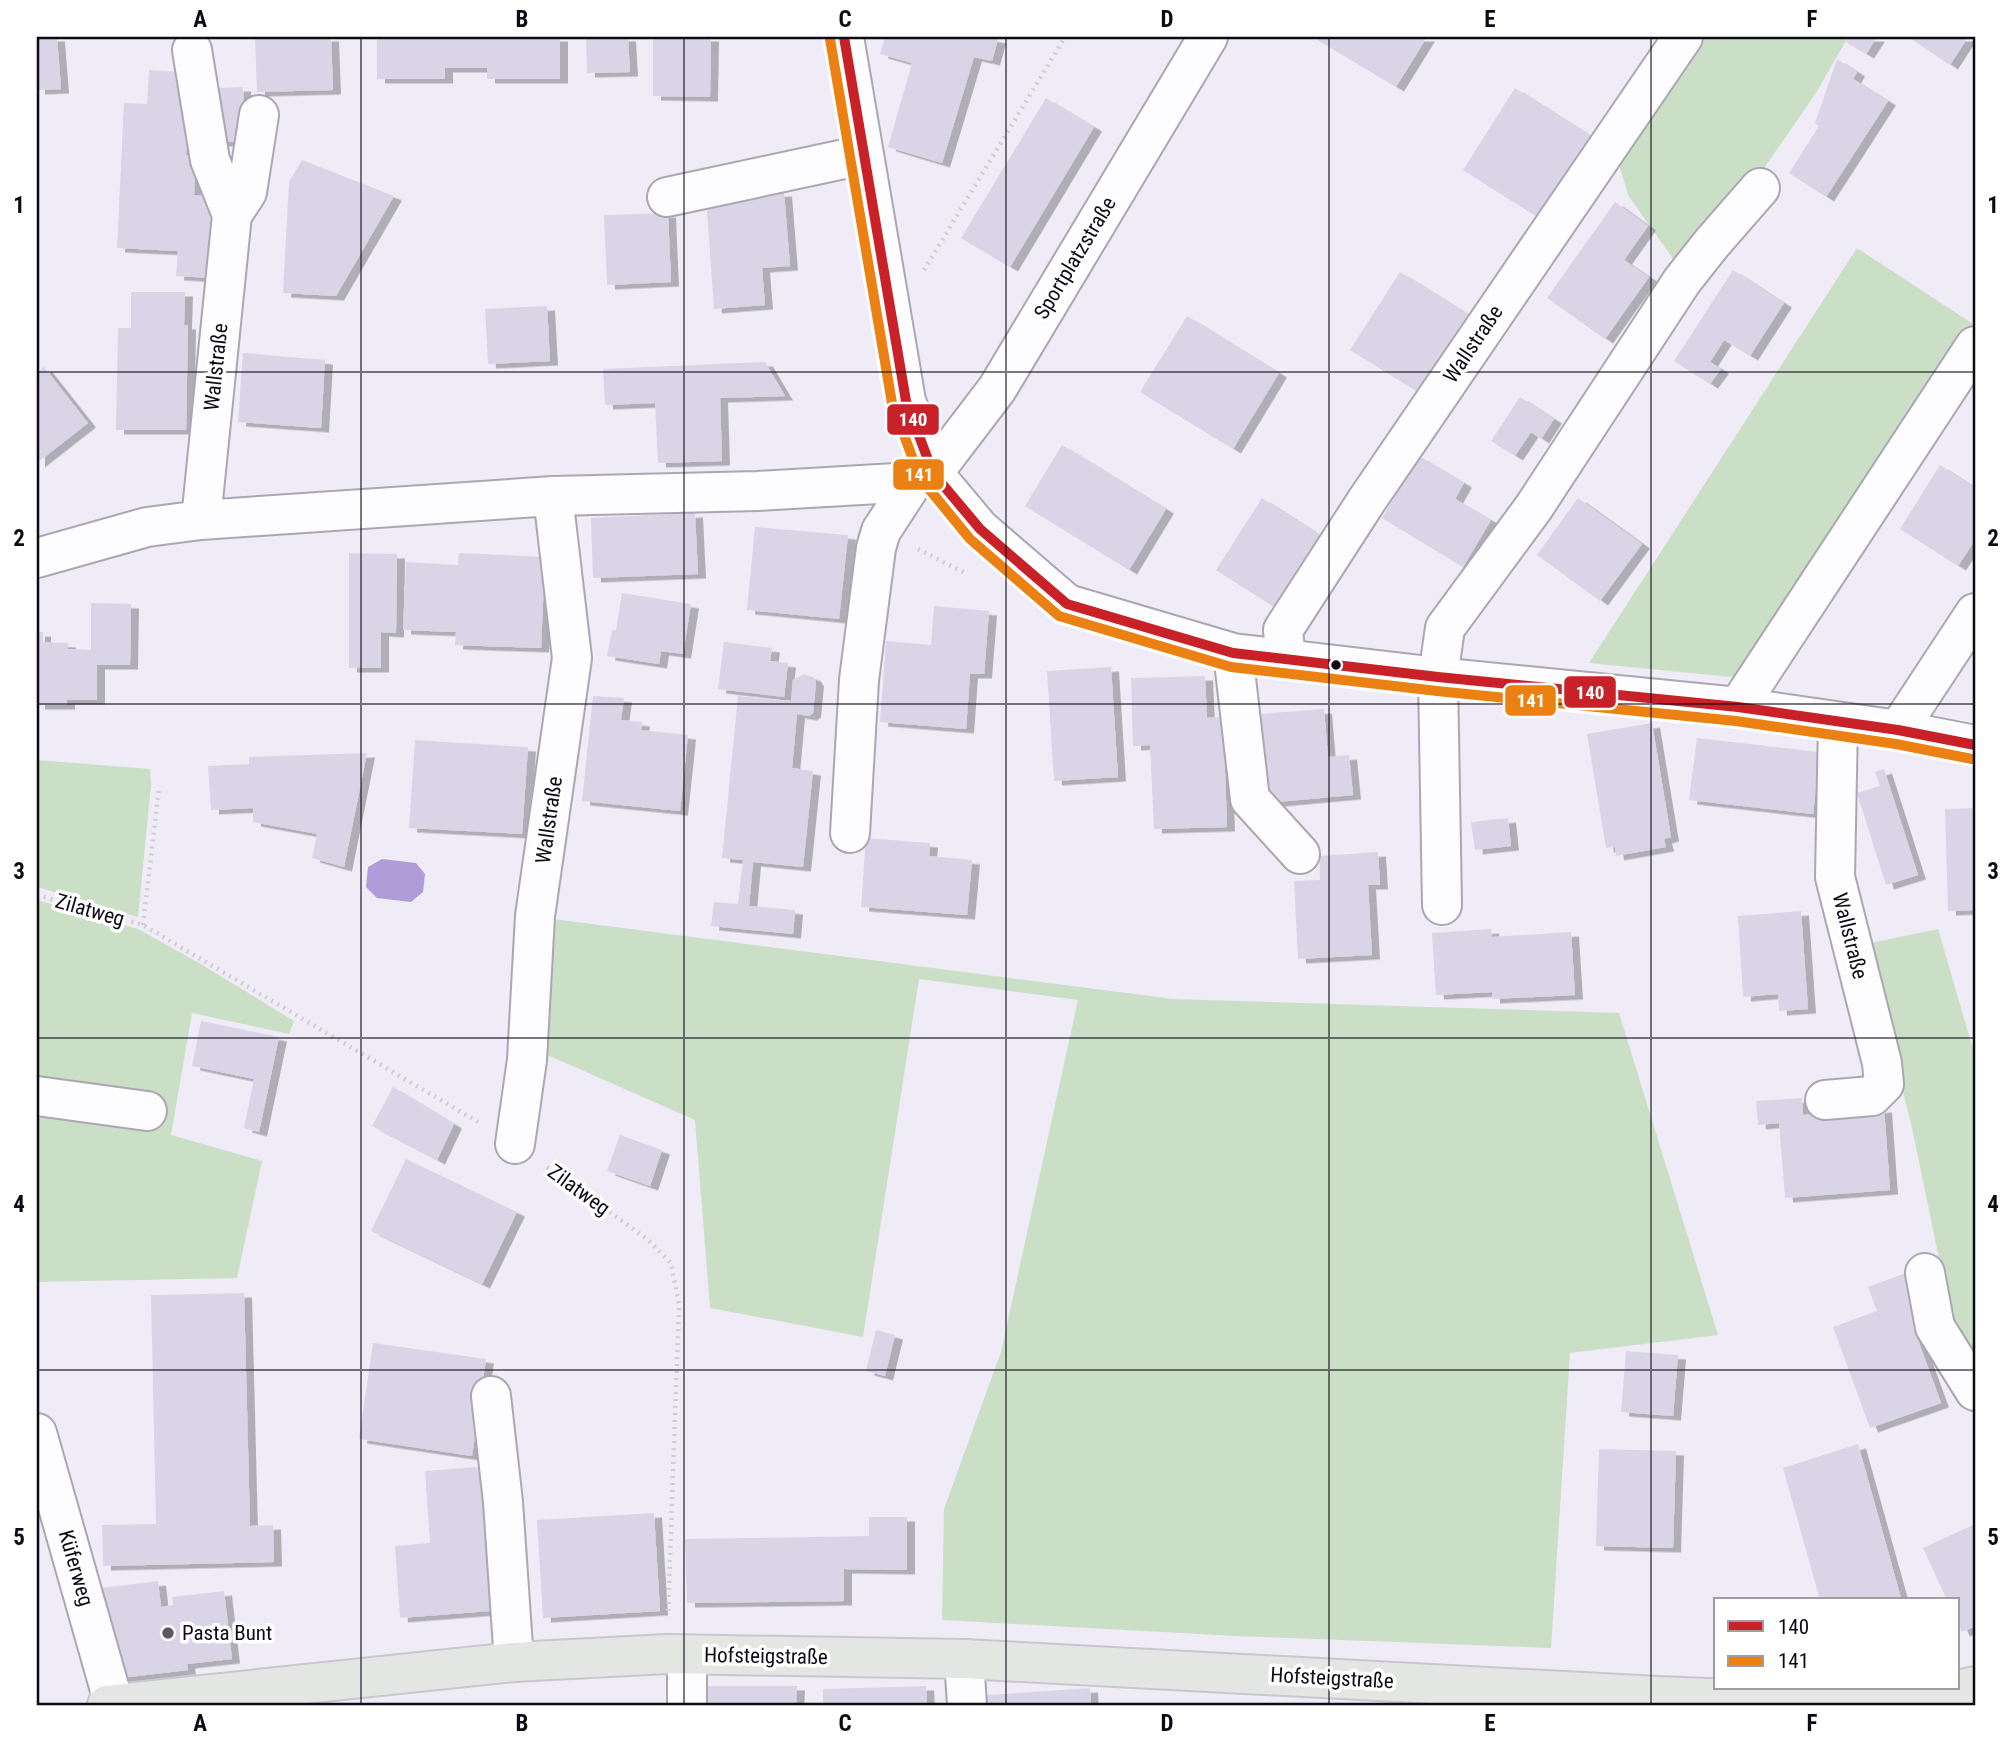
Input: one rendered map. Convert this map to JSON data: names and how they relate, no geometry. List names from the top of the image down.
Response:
{
  "streets": {
    "main road": ["Hofsteigstraße"],
    "street": ["Sportplatzstraße", "Wallstraße", "Küferweg"],
    "path": ["Zilatweg"]
  },
  "crossings": [
    ["Wallstraße", "Zilatweg"],
    ["Zilatweg", "Hofsteigstraße"],
    ["Küferweg", "Hofsteigstraße"]
  ],
  "places": ["Pasta Bunt"],
  "lines": ["transit line 140", "transit line 141"],
  "legend": ["140", "141"],
  "grid": {
    "columns": [
      "A",
      "B",
      "C",
      "D",
      "E",
      "F"
    ],
    "rows": [
      "1",
      "2",
      "3",
      "4",
      "5"
    ]
  }
}
